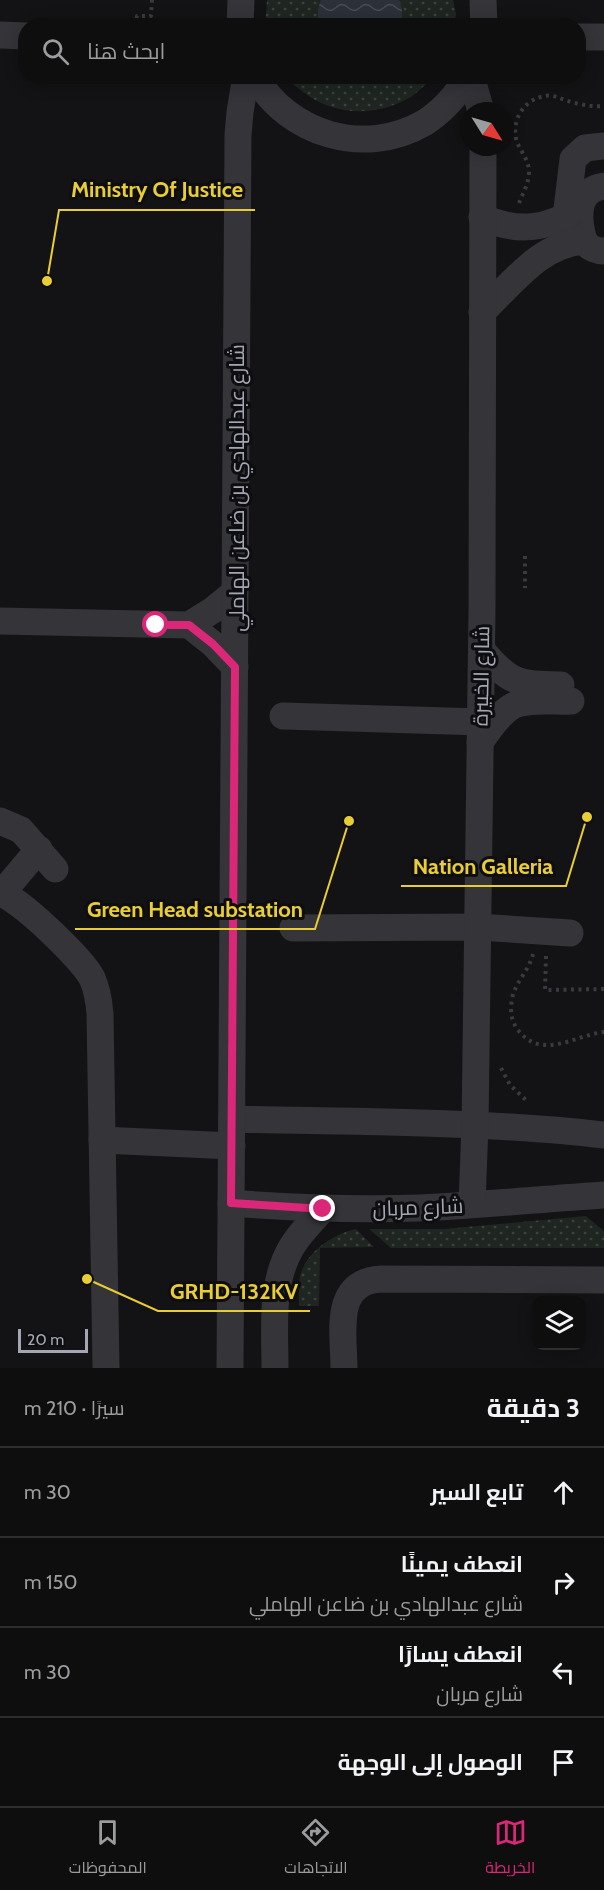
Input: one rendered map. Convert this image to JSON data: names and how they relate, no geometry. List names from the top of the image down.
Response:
{
  "streets": {
    "street": ["شارع عبدالهادي بن ضاعن الهاملي", "شارع الخبيرة", "شارع مربان"]
  },
  "crossings": [
    ["شارع عبدالهادي بن ضاعن الهاملي", "شارع مربان"],
    ["شارع الخبيرة", "شارع مربان"]
  ],
  "places": [
    "Ministry Of Justice",
    "Nation Galleria",
    "Green Head substation",
    "GRHD-132KV"
  ],
  "scale_bar": "20 m",
  "north": "bottom right",
  "page": {
    "search": "ابحث هنا",
    "scale": "20 m",
    "heading": ["3 دقيقة", "سيرًا · 210 m"],
    "list": [
      ["تابع السير", "30 m"],
      ["انعطف يمينًا", "شارع عبدالهادي بن ضاعن الهاملي", "150 m"],
      ["انعطف يسارًا", "شارع مربان", "30 m"],
      "الوصول إلى الوجهة"
    ],
    "nav": ["الخريطة", "الاتجاهات", "المحفوظات"]
  }
}
